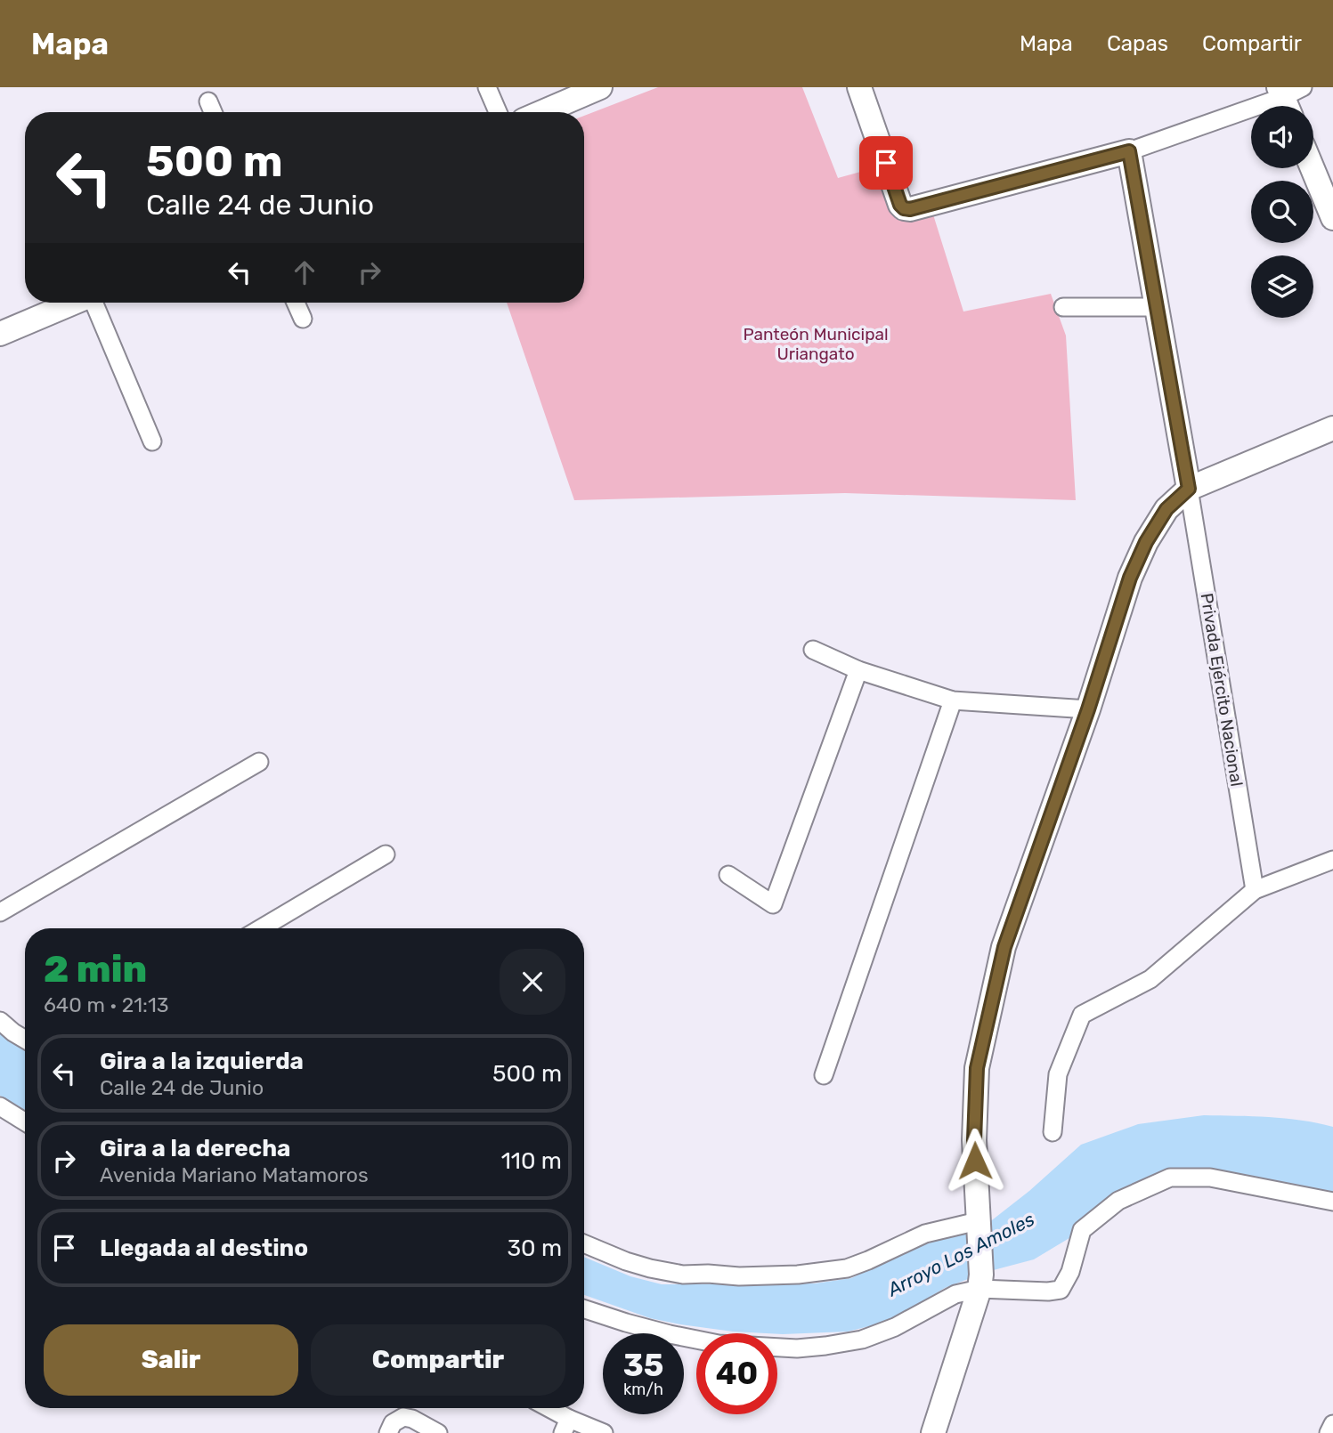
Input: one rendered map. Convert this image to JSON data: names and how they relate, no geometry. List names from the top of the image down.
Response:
{
  "streets": {
    "street": ["Privada Ejército Nacional"]
  },
  "water": ["Arroyo Los Amoles"],
  "parks": ["Panteón Municipal Uriangato"],
  "page": {
    "header": "Mapa",
    "nav": ["Mapa", "Capas", "Compartir"],
    "turn": ["500 m", "Calle 24 de Junio"],
    "heading": ["2 min", "640 m · 21:13"],
    "list": [
      {
        "name": "Gira a la izquierda",
        "note": "Calle 24 de Junio",
        "value": "500 m"
      },
      {
        "name": "Gira a la derecha",
        "note": "Avenida Mariano Matamoros",
        "value": "110 m"
      },
      {
        "name": "Llegada al destino",
        "value": "30 m"
      }
    ],
    "buttons": ["Salir", "Compartir"],
    "speed": "35 km/h",
    "limit": "40"
  }
}
